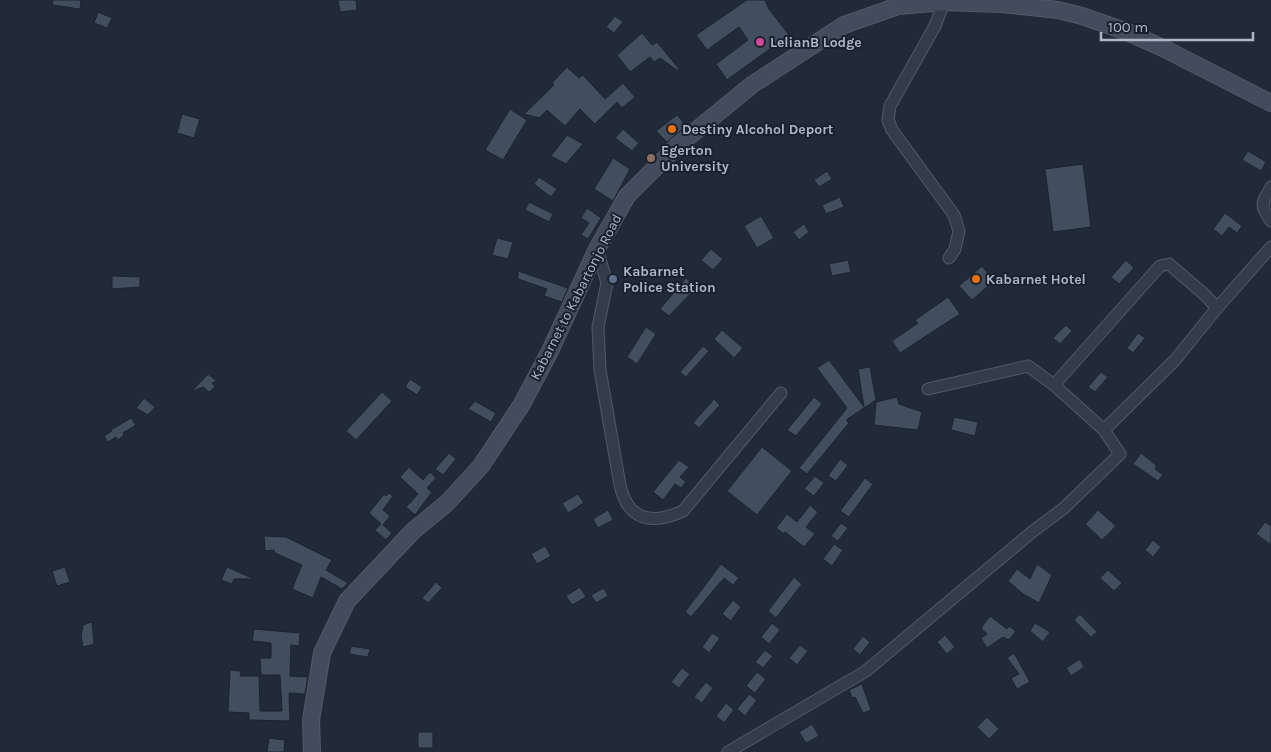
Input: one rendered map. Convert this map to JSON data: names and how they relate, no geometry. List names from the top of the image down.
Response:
{
  "streets": {
    "main road": ["Kabarnet to Kabartonjo Road"]
  },
  "places": [
    "LelianB Lodge",
    "Destiny Alcohol Deport",
    "Egerton University",
    "Kabarnet Police Station",
    "Kabarnet Hotel"
  ],
  "scale_bar": "100 m"
}
